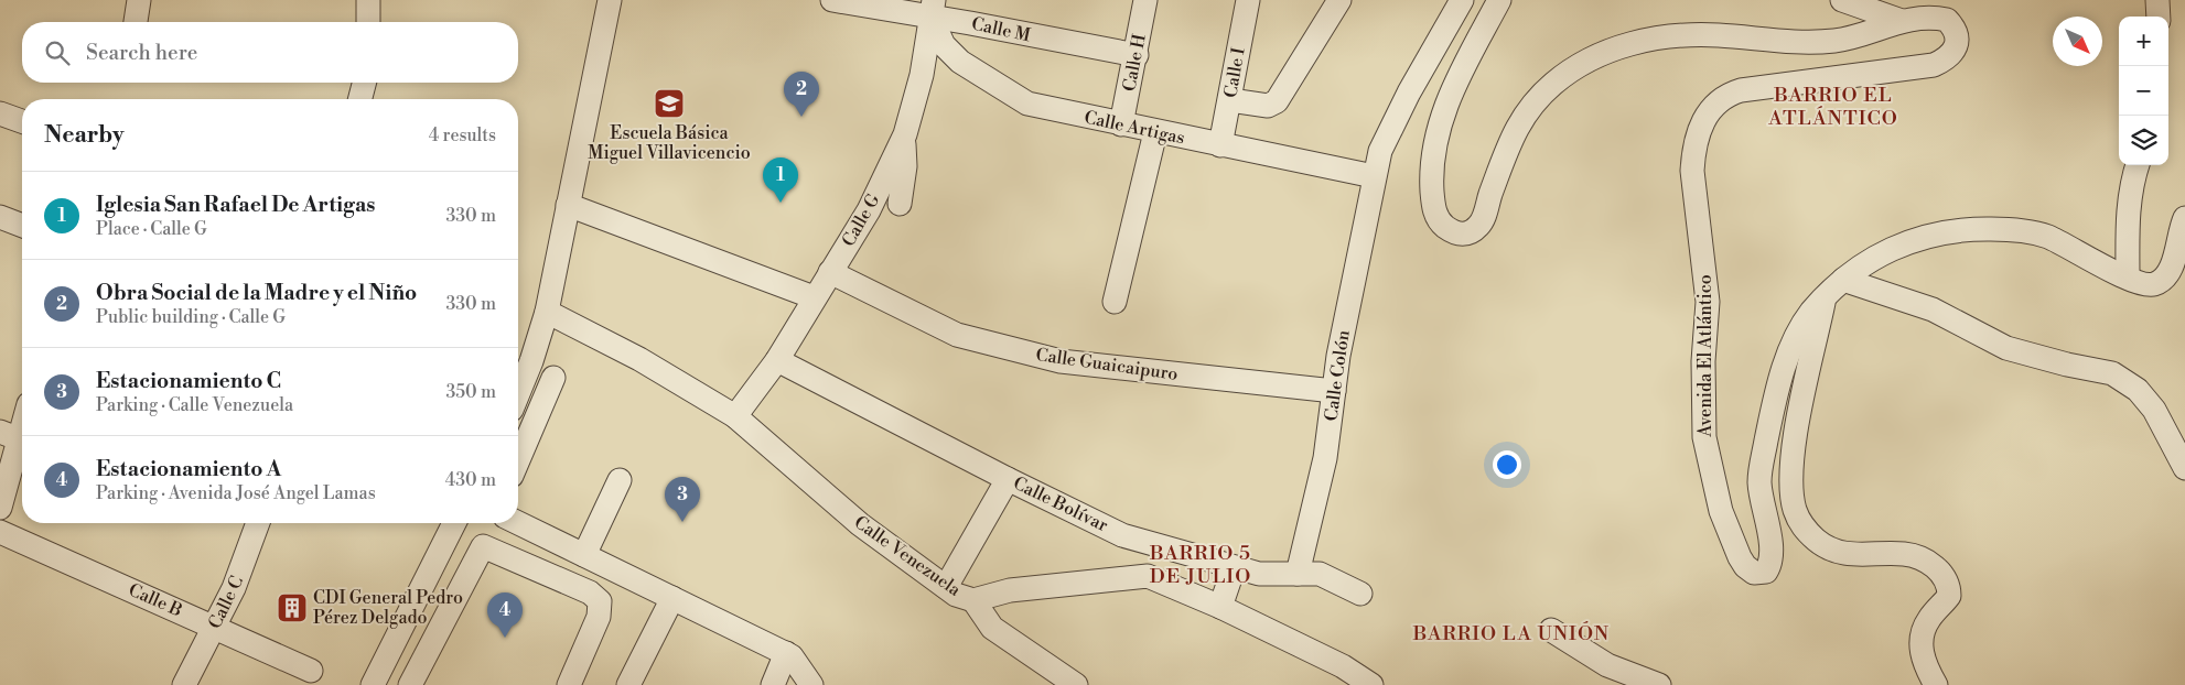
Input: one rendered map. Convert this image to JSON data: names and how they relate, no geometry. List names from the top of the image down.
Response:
{
  "streets": {
    "street": [
      "Calle M",
      "Calle H",
      "Calle I",
      "Calle Artigas",
      "Calle G",
      "Avenida El Atlántico",
      "Calle Guaicaipuro",
      "Calle Colón",
      "Calle Bolívar",
      "Calle Venezuela",
      "Calle B",
      "Calle C"
    ]
  },
  "crossings": [
    ["Calle M", "Calle H"],
    ["Calle M", "Calle Artigas"],
    ["Calle M", "Calle G"],
    ["Calle H", "Calle Artigas"],
    ["Calle I", "Calle Artigas"],
    ["Calle Artigas", "Calle G"],
    ["Calle Artigas", "Calle Colón"],
    ["Calle G", "Calle Guaicaipuro"],
    ["Calle G", "Calle Bolívar"],
    ["Calle G", "Calle Venezuela"],
    ["Calle Guaicaipuro", "Calle Colón"],
    ["Calle Colón", "Calle Bolívar"],
    ["Calle B", "Calle C"]
  ],
  "districts": ["BARRIO EL ATLÁNTICO", "BARRIO 5 DE JULIO", "BARRIO LA UNIÓN"],
  "places": {
    "school or university": ["Escuela Básica Miguel Villavicencio"],
    "building": ["CDI General Pedro Pérez Delgado"]
  },
  "north": "bottom right",
  "page": {
    "map_buttons": ["+", "−"],
    "search": "Search here",
    "pins": [
      "2",
      "1",
      "3",
      "4"
    ],
    "heading": ["Nearby", "4 results"],
    "list": [
      {
        "mark": "1",
        "name": "Iglesia San Rafael De Artigas",
        "note": "Place · Calle G",
        "value": "330 m"
      },
      {
        "mark": "2",
        "name": "Obra Social de la Madre y el Niño",
        "note": "Public building · Calle G",
        "value": "330 m"
      },
      {
        "mark": "3",
        "name": "Estacionamiento C",
        "note": "Parking · Calle Venezuela",
        "value": "350 m"
      },
      {
        "mark": "4",
        "name": "Estacionamiento A",
        "note": "Parking · Avenida José Angel Lamas",
        "value": "430 m"
      }
    ]
  }
}
